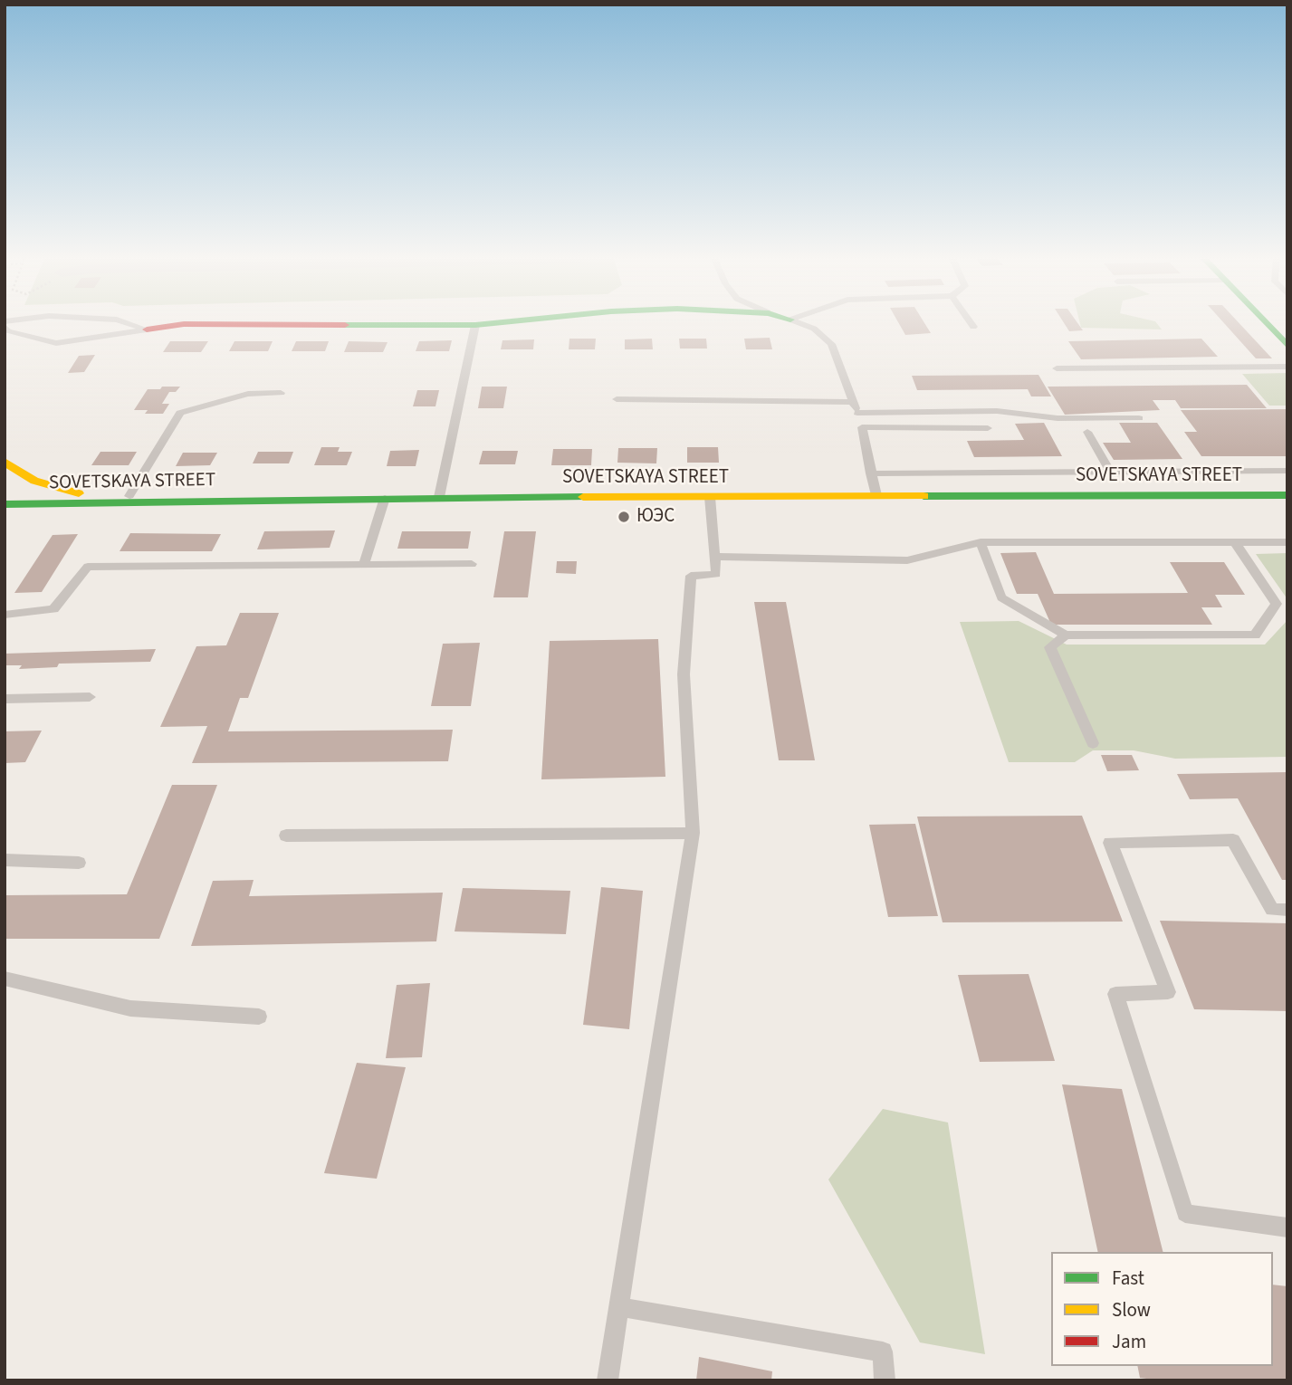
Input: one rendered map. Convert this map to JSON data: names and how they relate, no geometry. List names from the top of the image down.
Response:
{
  "streets": {
    "main road": ["SOVETSKAYA STREET"]
  },
  "places": ["ЮЭС"],
  "legend": ["Fast", "Slow", "Jam"]
}
